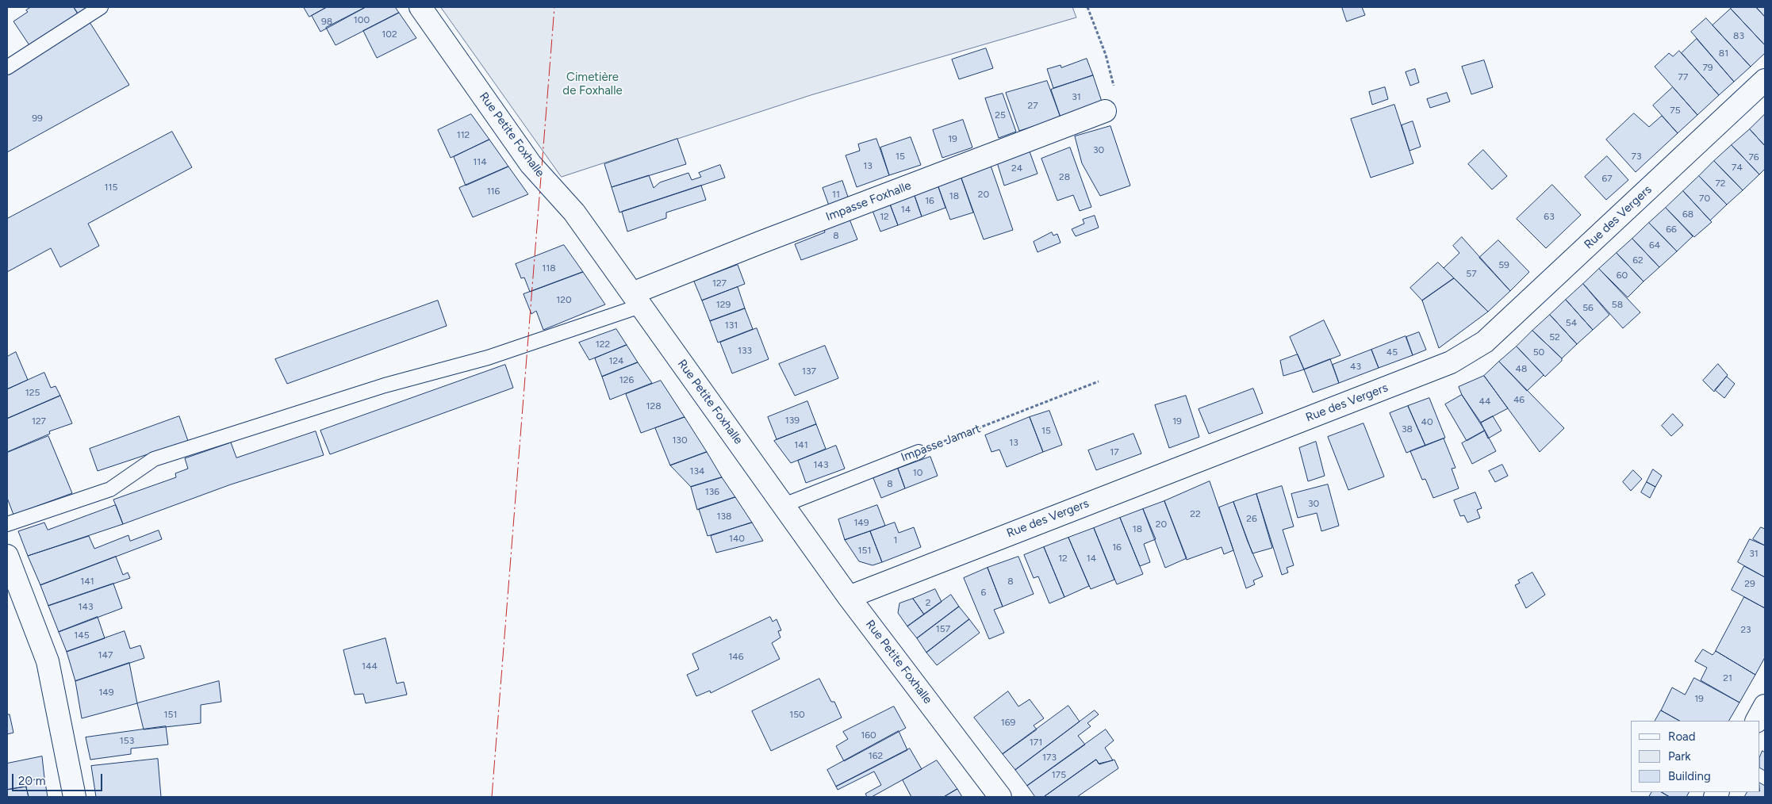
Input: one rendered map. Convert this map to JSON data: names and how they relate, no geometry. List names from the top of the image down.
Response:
{
  "streets": {
    "street": ["Rue Petite Foxhalle", "Impasse Foxhalle", "Rue des Vergers"],
    "lane": ["Impasse Jamart"]
  },
  "crossings": [
    ["Rue Petite Foxhalle", "Impasse Foxhalle"],
    ["Rue Petite Foxhalle", "Rue des Vergers"],
    ["Rue Petite Foxhalle", "Impasse Jamart"]
  ],
  "parks": ["Cimetière de Foxhalle"],
  "house_numbers": [
    "100",
    "98",
    "102",
    "83",
    "81",
    "79",
    "77",
    "31",
    "27",
    "75",
    "25",
    "99",
    "112",
    "19",
    "30",
    "15",
    "73",
    "76",
    "114",
    "13",
    "74",
    "24",
    "28",
    "67",
    "72",
    "115",
    "116",
    "11",
    "20",
    "18",
    "70",
    "16",
    "14",
    "68",
    "12",
    "63",
    "66",
    "8",
    "64",
    "62",
    "59",
    "118",
    "57",
    "60",
    "127",
    "120",
    "129",
    "58",
    "56",
    "54",
    "131",
    "52",
    "122",
    "133",
    "45",
    "50",
    "124",
    "43",
    "48",
    "137",
    "126",
    "125",
    "46",
    "44",
    "128",
    "139",
    "127",
    "19",
    "40",
    "38",
    "15",
    "130",
    "13",
    "141",
    "17",
    "143",
    "134",
    "10",
    "8",
    "136",
    "30",
    "22",
    "138",
    "26",
    "149",
    "20",
    "18",
    "140",
    "1",
    "16",
    "151",
    "31",
    "12",
    "14",
    "141",
    "8",
    "29",
    "6",
    "2",
    "143",
    "157",
    "23",
    "145",
    "147",
    "146",
    "144",
    "21",
    "149",
    "19",
    "151",
    "150",
    "169",
    "160",
    "153",
    "171",
    "162",
    "173",
    "175"
  ],
  "legend": ["Road", "Park", "Building"],
  "scale_bar": "20 m"
}
